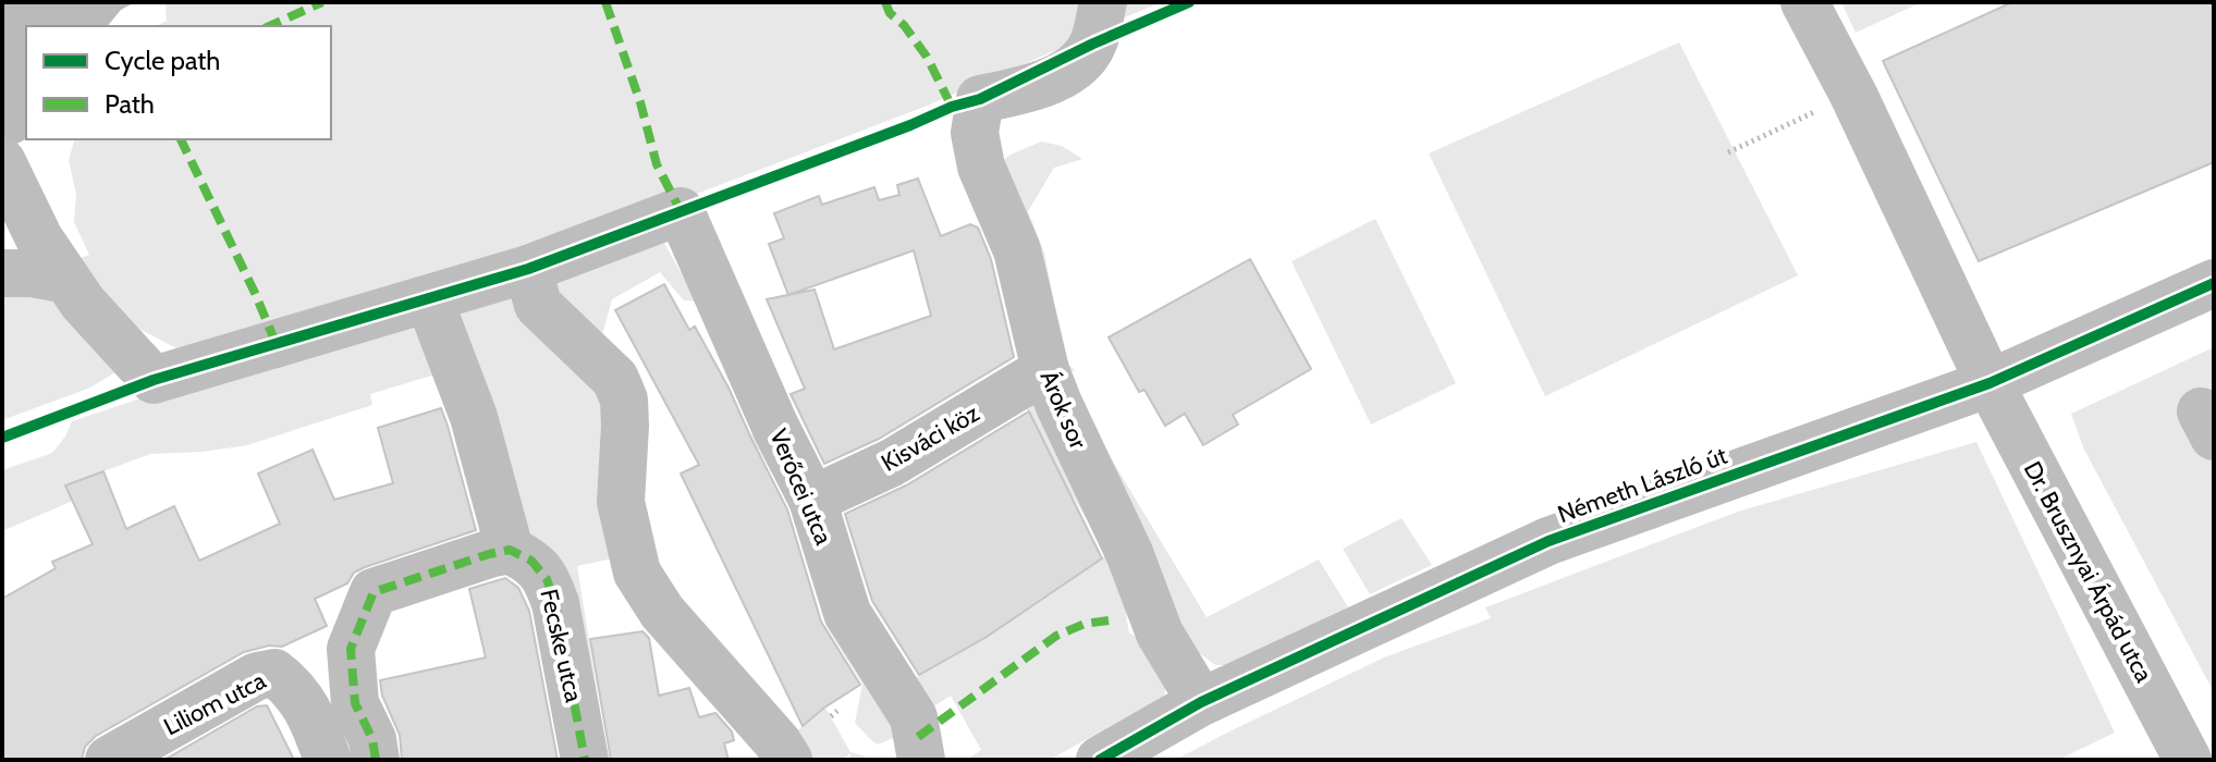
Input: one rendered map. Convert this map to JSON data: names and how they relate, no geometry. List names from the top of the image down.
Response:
{
  "streets": {
    "street": [
      "Árok sor",
      "Kisváci köz",
      "Németh László út",
      "Verőcei utca",
      "Dr. Brusznyai Árpád utca",
      "Fecske utca",
      "Liliom utca"
    ]
  },
  "crossings": [
    ["Árok sor", "Kisváci köz"],
    ["Árok sor", "Németh László út"],
    ["Kisváci köz", "Verőcei utca"],
    ["Németh László út", "Dr. Brusznyai Árpád utca"]
  ],
  "legend": ["Cycle path", "Path"]
}
